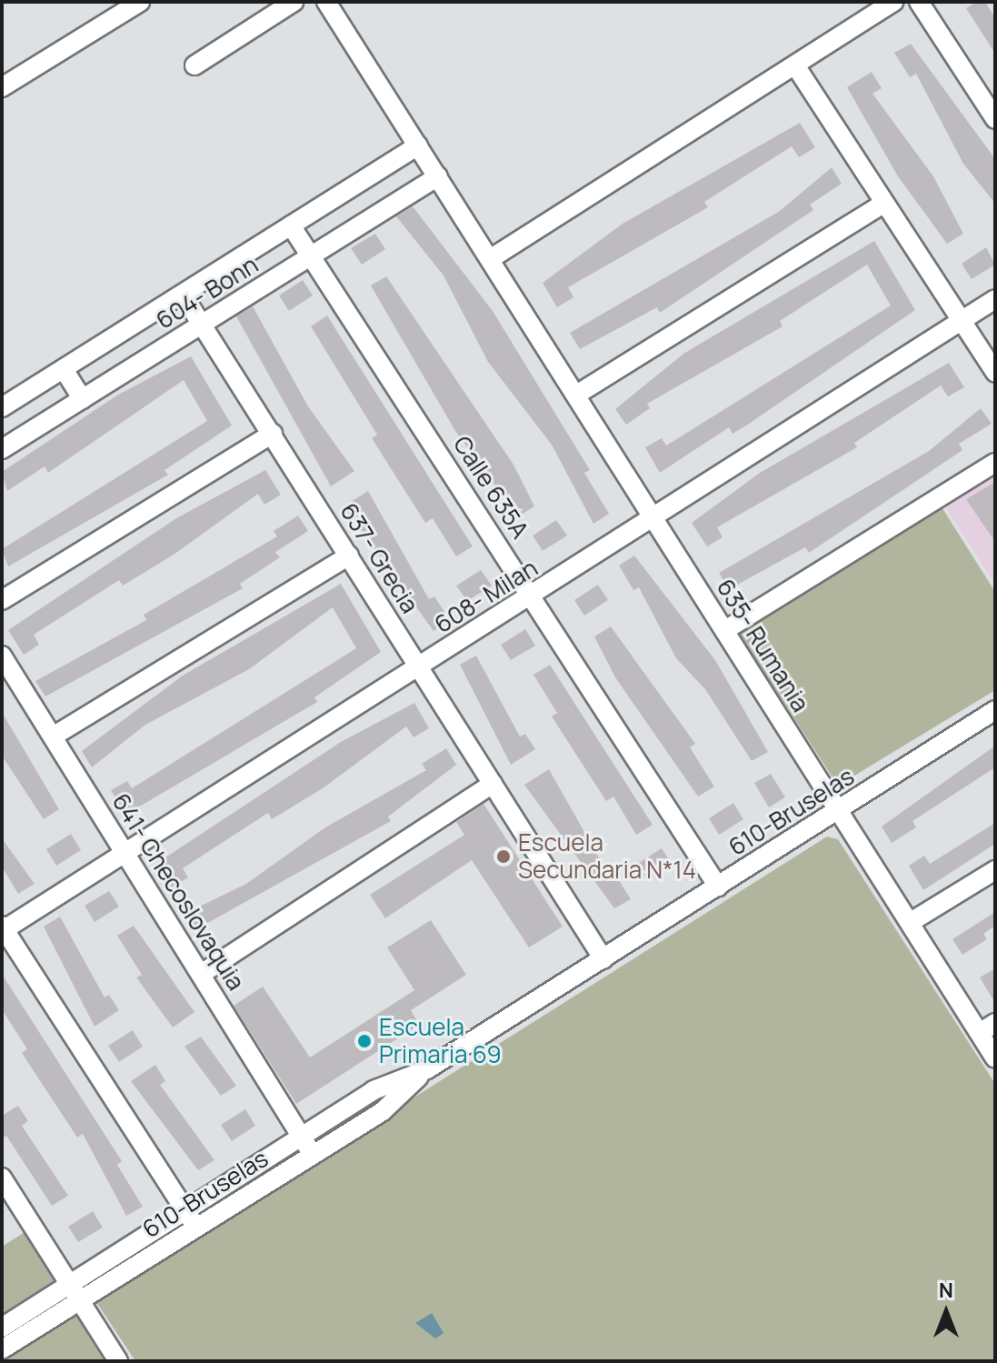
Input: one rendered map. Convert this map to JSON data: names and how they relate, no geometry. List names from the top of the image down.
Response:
{
  "streets": {
    "street": [
      "604- Bonn",
      "Calle 635A",
      "637- Grecia",
      "608- Milan",
      "635- Rumania",
      "610-Bruselas",
      "641- Checoslovaquia"
    ]
  },
  "crossings": [
    ["604- Bonn", "Calle 635A"],
    ["604- Bonn", "637- Grecia"],
    ["604- Bonn", "635- Rumania"],
    ["Calle 635A", "608- Milan"],
    ["Calle 635A", "610-Bruselas"],
    ["637- Grecia", "608- Milan"],
    ["637- Grecia", "610-Bruselas"],
    ["608- Milan", "635- Rumania"],
    ["608- Milan", "641- Checoslovaquia"],
    ["635- Rumania", "610-Bruselas"],
    ["610-Bruselas", "641- Checoslovaquia"]
  ],
  "places": ["Escuela Secundaria N*14", "Escuela Primaria 69"],
  "north": "top"
}
